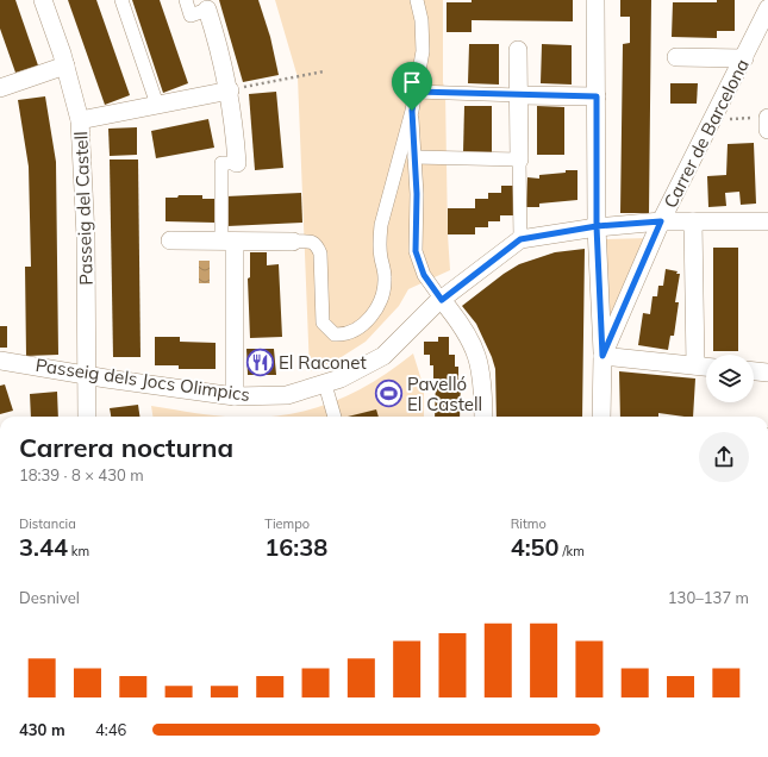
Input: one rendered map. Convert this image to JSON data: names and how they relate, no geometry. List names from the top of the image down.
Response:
{
  "streets": {
    "street": ["Carrer de Barcelona", "Passeig del Castell", "Passeig dels Jocs Olimpics"]
  },
  "crossings": [
    ["Carrer de Barcelona", "Passeig dels Jocs Olimpics"],
    ["Passeig del Castell", "Passeig dels Jocs Olimpics"]
  ],
  "places": {
    "restaurant": ["El Raconet"],
    "sports": ["Pavelló El Castell"]
  },
  "page": {
    "heading": ["Carrera nocturna", "18:39 · 8 × 430 m"],
    "stats": [
      ["Distancia", "3.44 km"],
      ["Tiempo", "16:38"],
      ["Ritmo", "4:50 /km"]
    ],
    "chart": ["Desnivel", "130–137 m"],
    "list": [
      {
        "name": "430 m",
        "note": "4:46"
      }
    ]
  }
}
